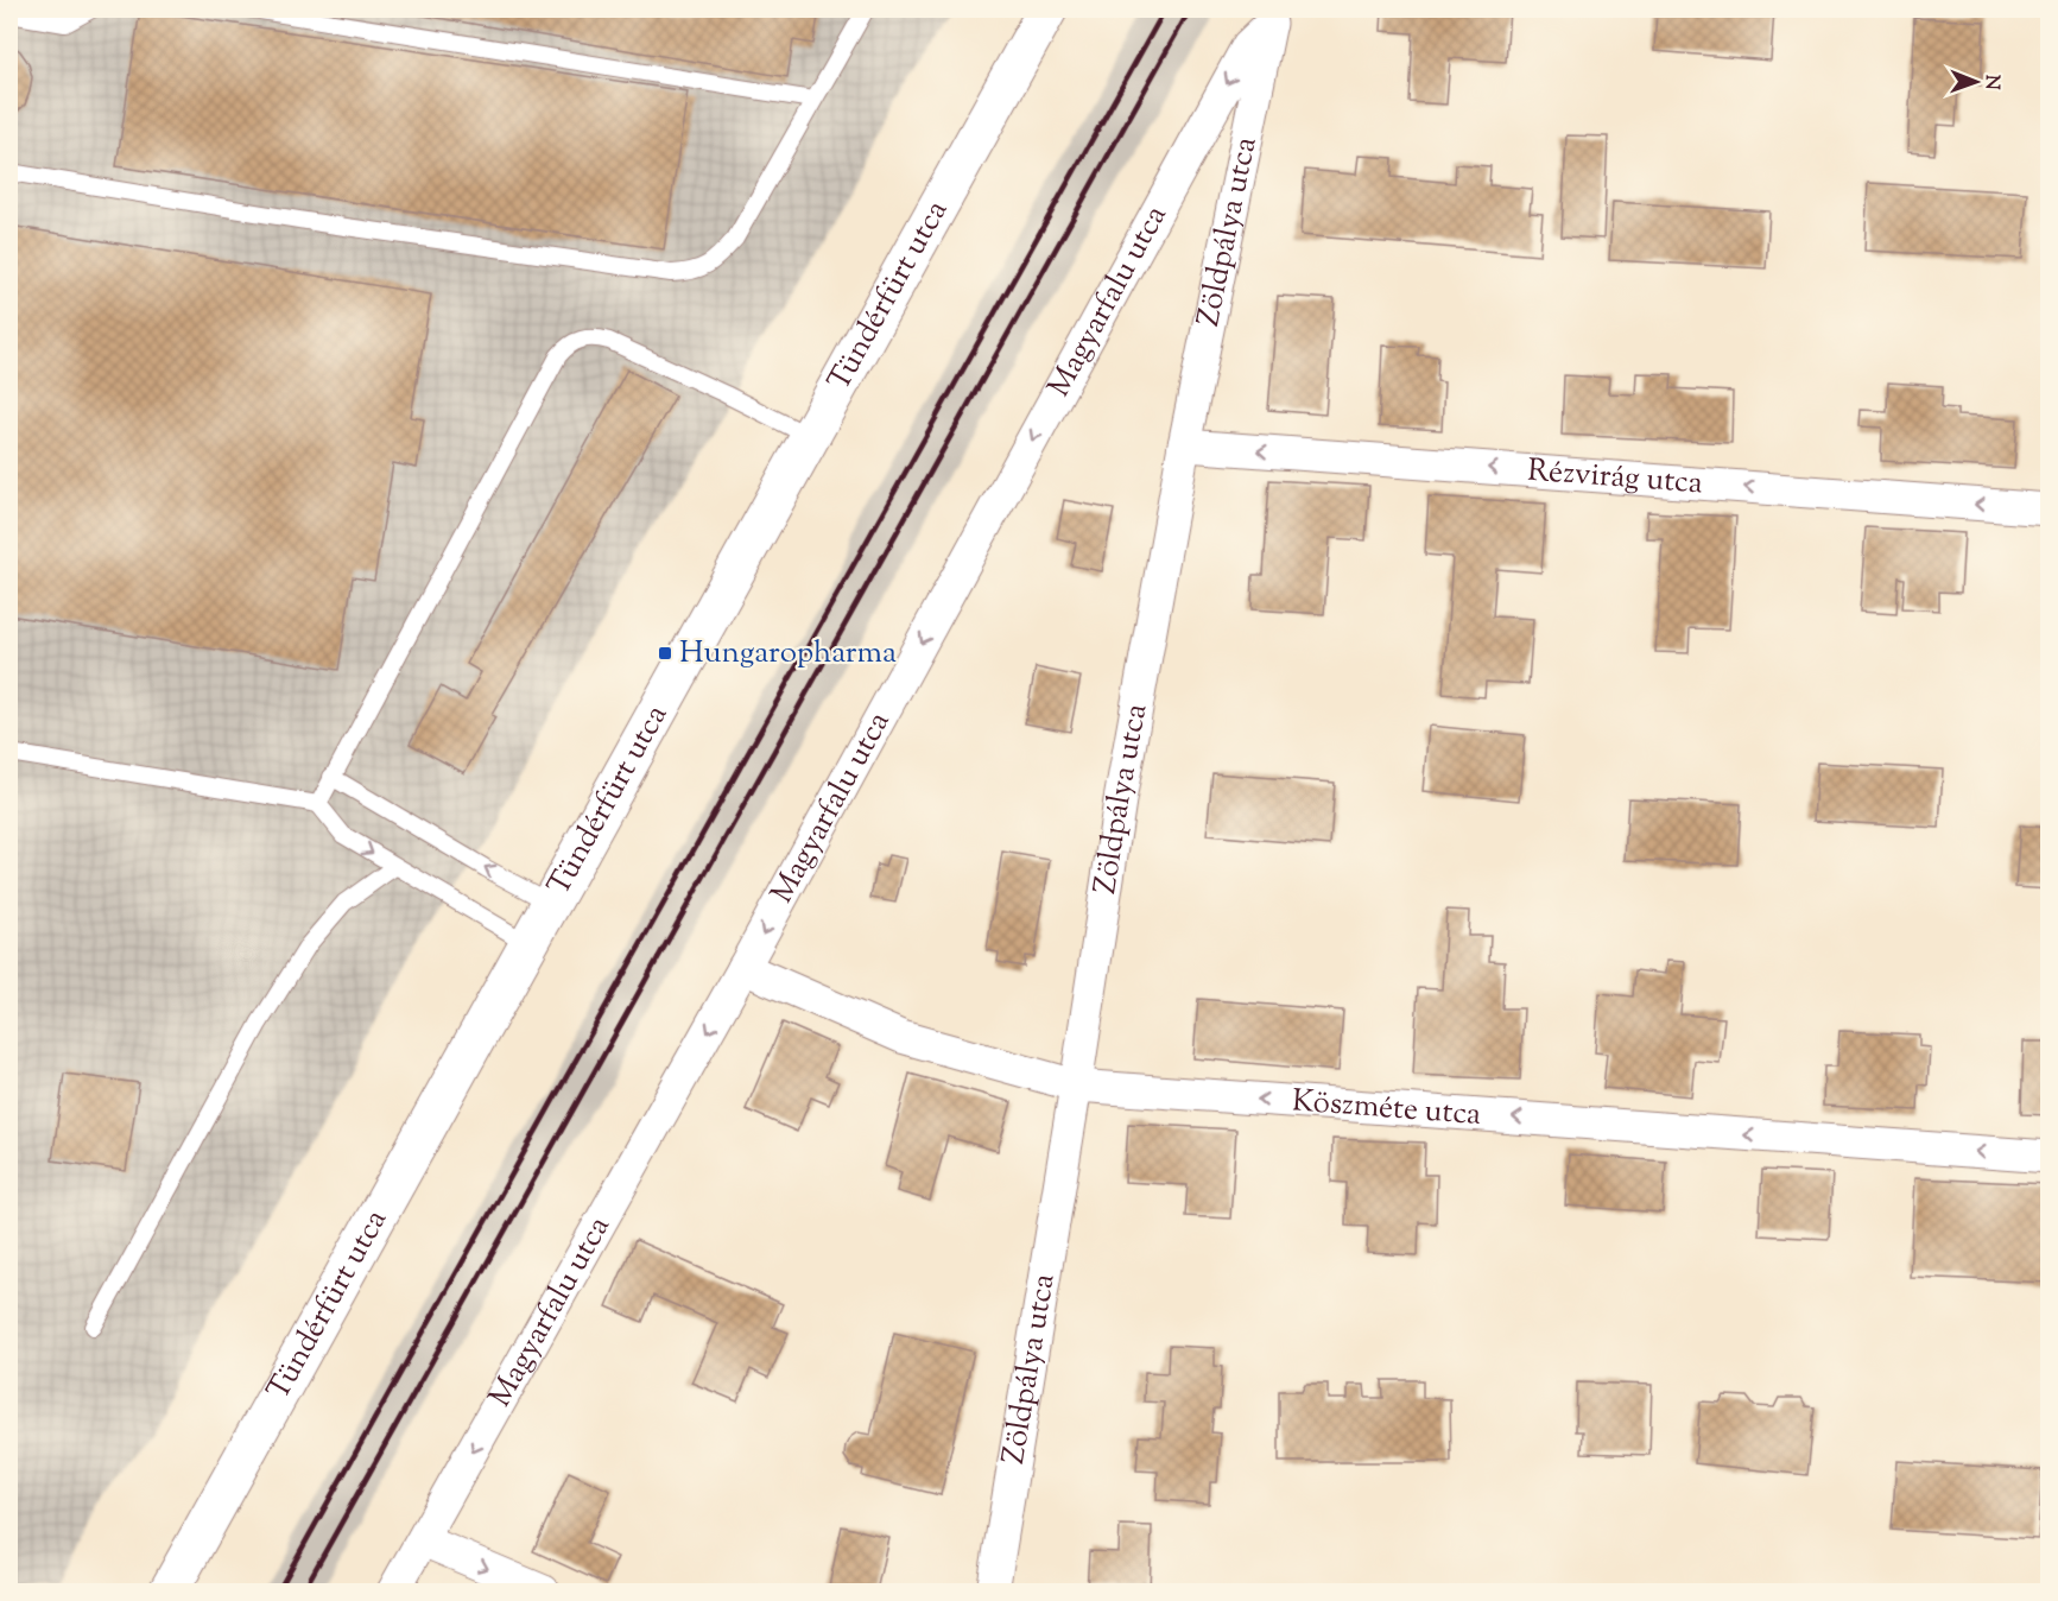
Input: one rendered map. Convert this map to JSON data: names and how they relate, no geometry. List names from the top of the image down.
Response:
{
  "streets": {
    "street": [
      "Zöldpálya utca",
      "Tündérfürt utca",
      "Magyarfalu utca",
      "Rézvirág utca",
      "Köszméte utca"
    ]
  },
  "crossings": [
    ["Zöldpálya utca", "Magyarfalu utca"],
    ["Zöldpálya utca", "Rézvirág utca"],
    ["Zöldpálya utca", "Köszméte utca"],
    ["Magyarfalu utca", "Köszméte utca"]
  ],
  "one_way": ["Magyarfalu utca", "Rézvirág utca", "Köszméte utca"],
  "places": {
    "transit": ["Hungaropharma"]
  },
  "north": "right"
}
